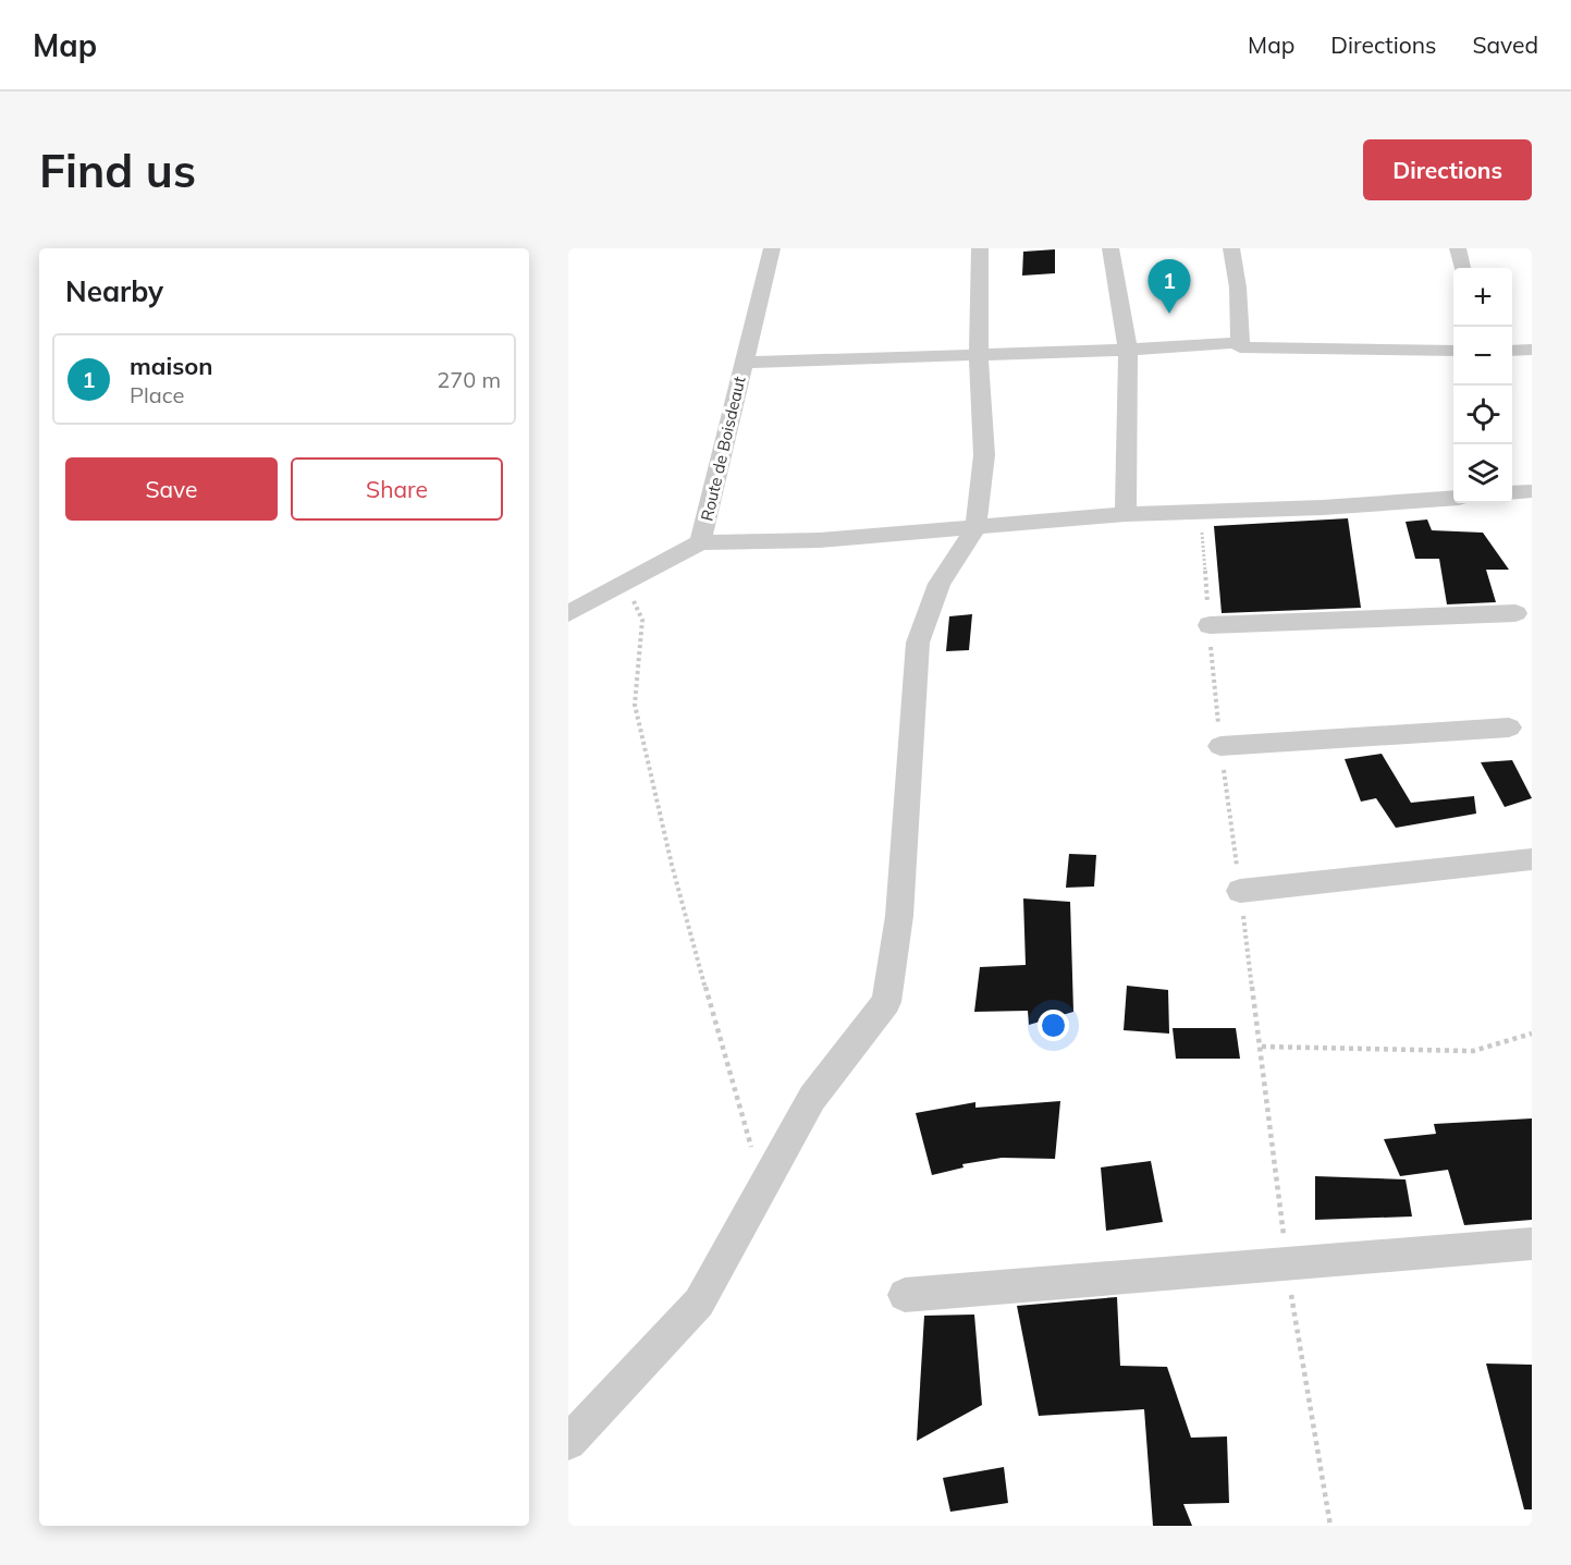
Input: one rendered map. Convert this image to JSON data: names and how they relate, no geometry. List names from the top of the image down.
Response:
{
  "streets": {
    "street": ["Route de Boisdeaut"]
  },
  "page": {
    "header": "Map",
    "nav": ["Map", "Directions", "Saved"],
    "buttons": [
      "Directions",
      ["Save", "Share"]
    ],
    "title": "Find us",
    "heading": "Nearby",
    "pins": "1",
    "map_buttons": ["+", "−"],
    "list": [
      {
        "mark": "1",
        "name": "maison",
        "note": "Place",
        "value": "270 m"
      }
    ]
  }
}
